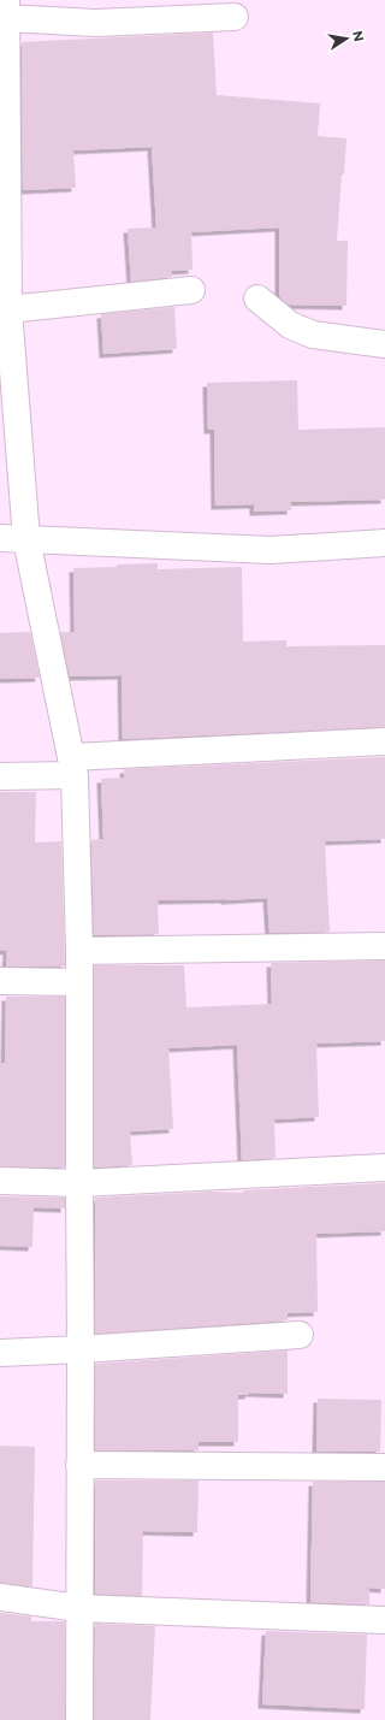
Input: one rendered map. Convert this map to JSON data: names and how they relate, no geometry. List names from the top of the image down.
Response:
{
  "north": "right"
}
